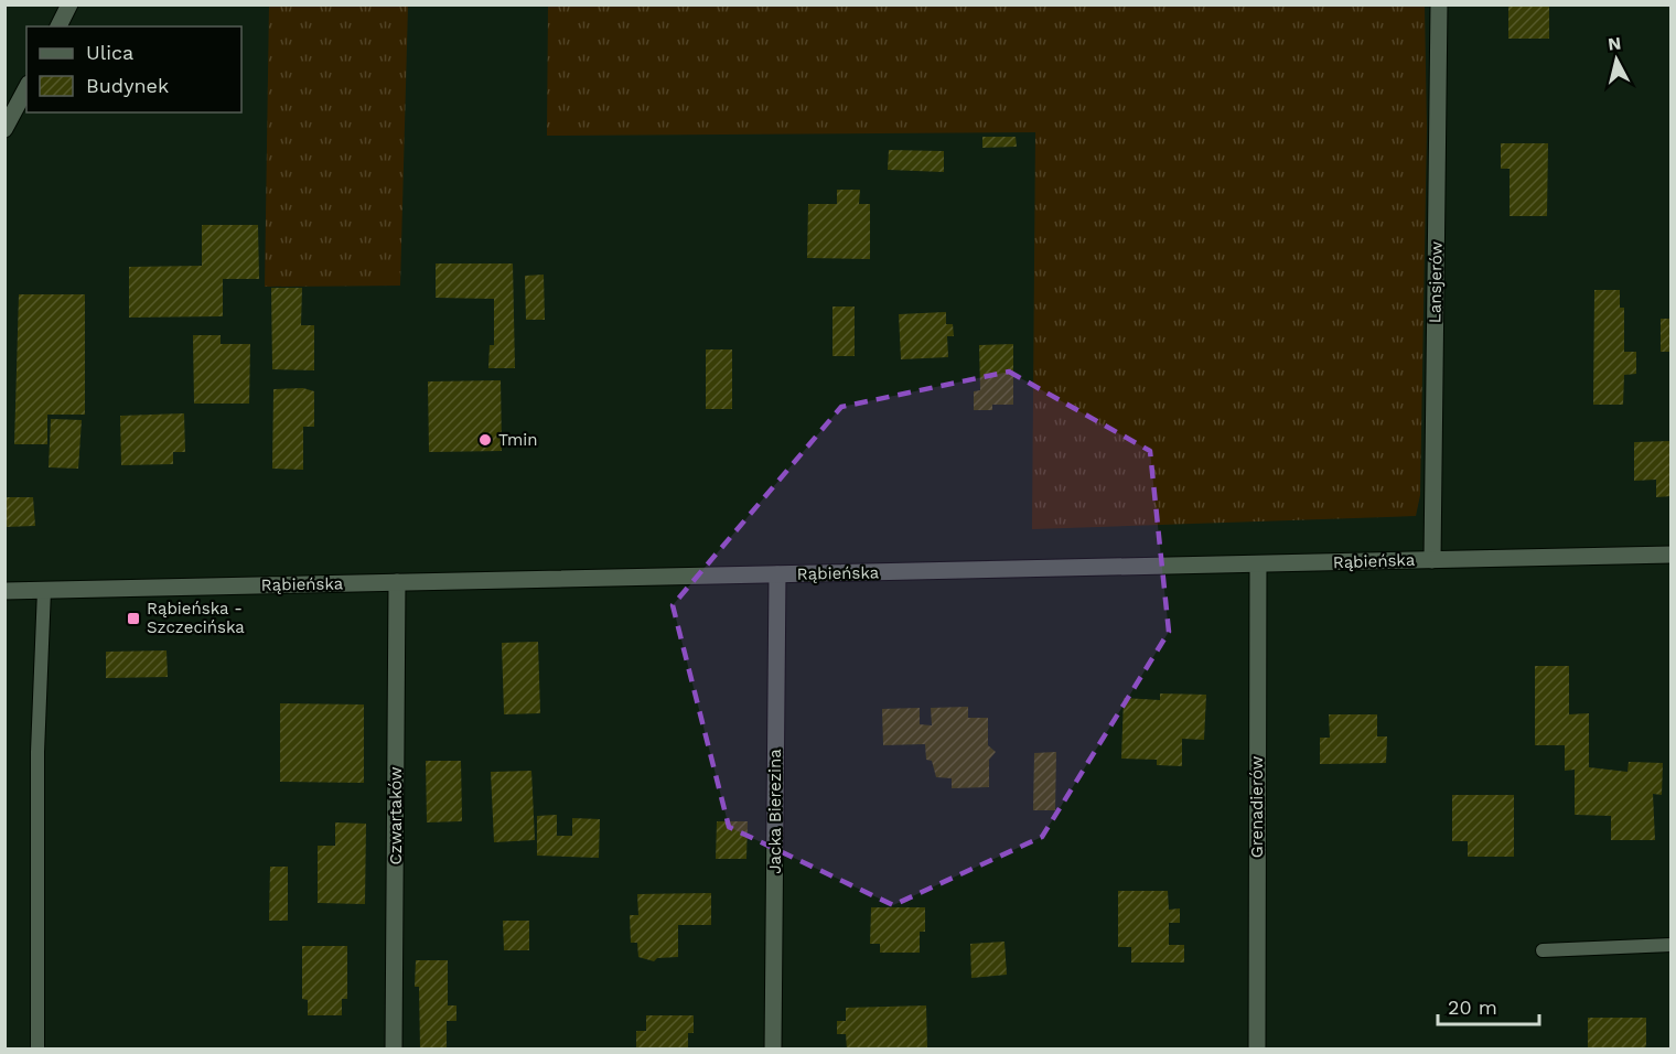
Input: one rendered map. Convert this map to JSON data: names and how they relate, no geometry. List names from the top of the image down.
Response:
{
  "streets": {
    "street": [
      "Lansjerów",
      "Rąbieńska",
      "Grenadierów",
      "Jacka Bierezina",
      "Czwartaków"
    ]
  },
  "crossings": [
    ["Lansjerów", "Rąbieńska"],
    ["Rąbieńska", "Grenadierów"],
    ["Rąbieńska", "Jacka Bierezina"],
    ["Rąbieńska", "Czwartaków"]
  ],
  "places": {
    "other": ["Tmin"],
    "transit": ["Rąbieńska - Szczecińska"]
  },
  "legend": ["Ulica", "Budynek"],
  "scale_bar": "20 m",
  "north": "top"
}
